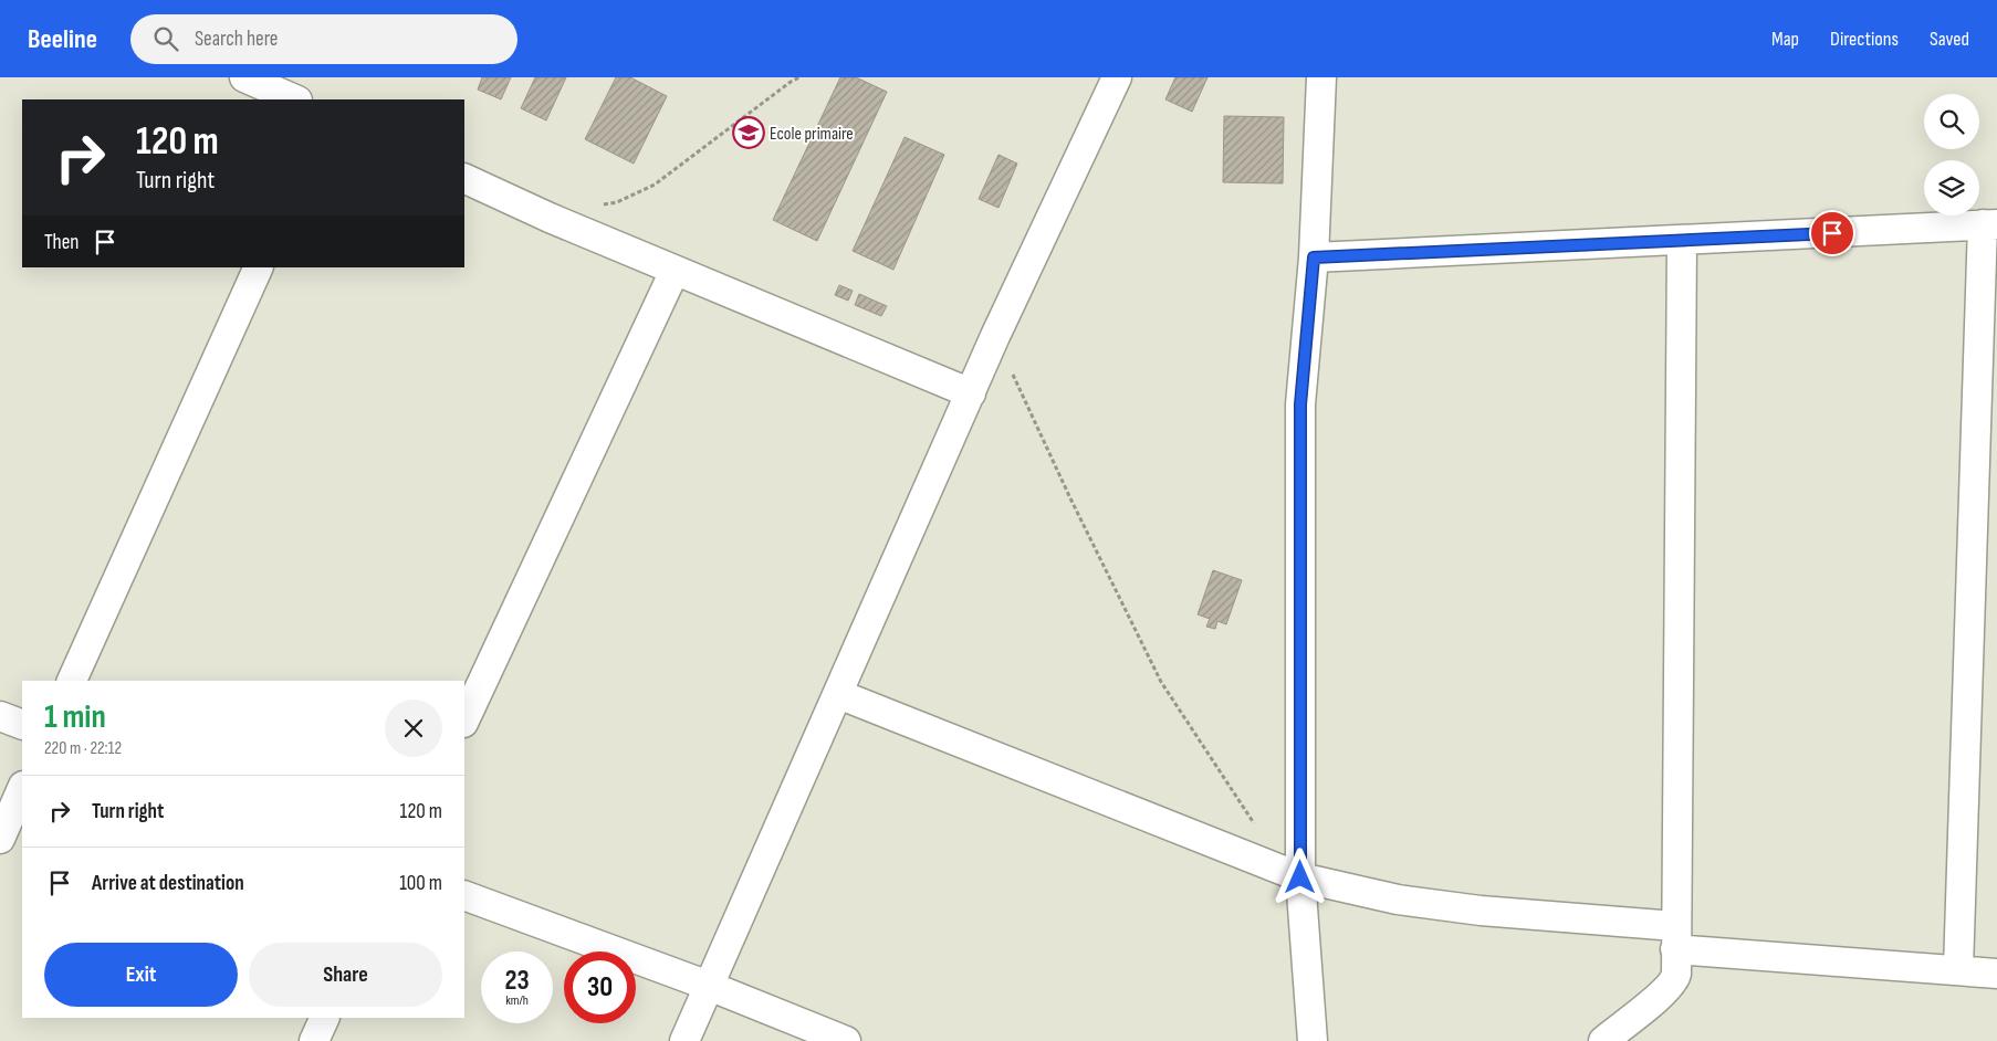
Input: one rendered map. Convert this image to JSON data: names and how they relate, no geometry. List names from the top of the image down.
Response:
{
  "places": {
    "school or university": ["Ecole primaire"]
  },
  "page": {
    "header": "Beeline",
    "search": "Search here",
    "nav": ["Map", "Directions", "Saved"],
    "turn": ["120 m", "Turn right"],
    "then": "Then",
    "heading": ["1 min", "220 m · 22:12"],
    "list": [
      {
        "name": "Turn right",
        "value": "120 m"
      },
      {
        "name": "Arrive at destination",
        "value": "100 m"
      }
    ],
    "buttons": ["Exit", "Share"],
    "speed": "23 km/h",
    "limit": "30"
  }
}
